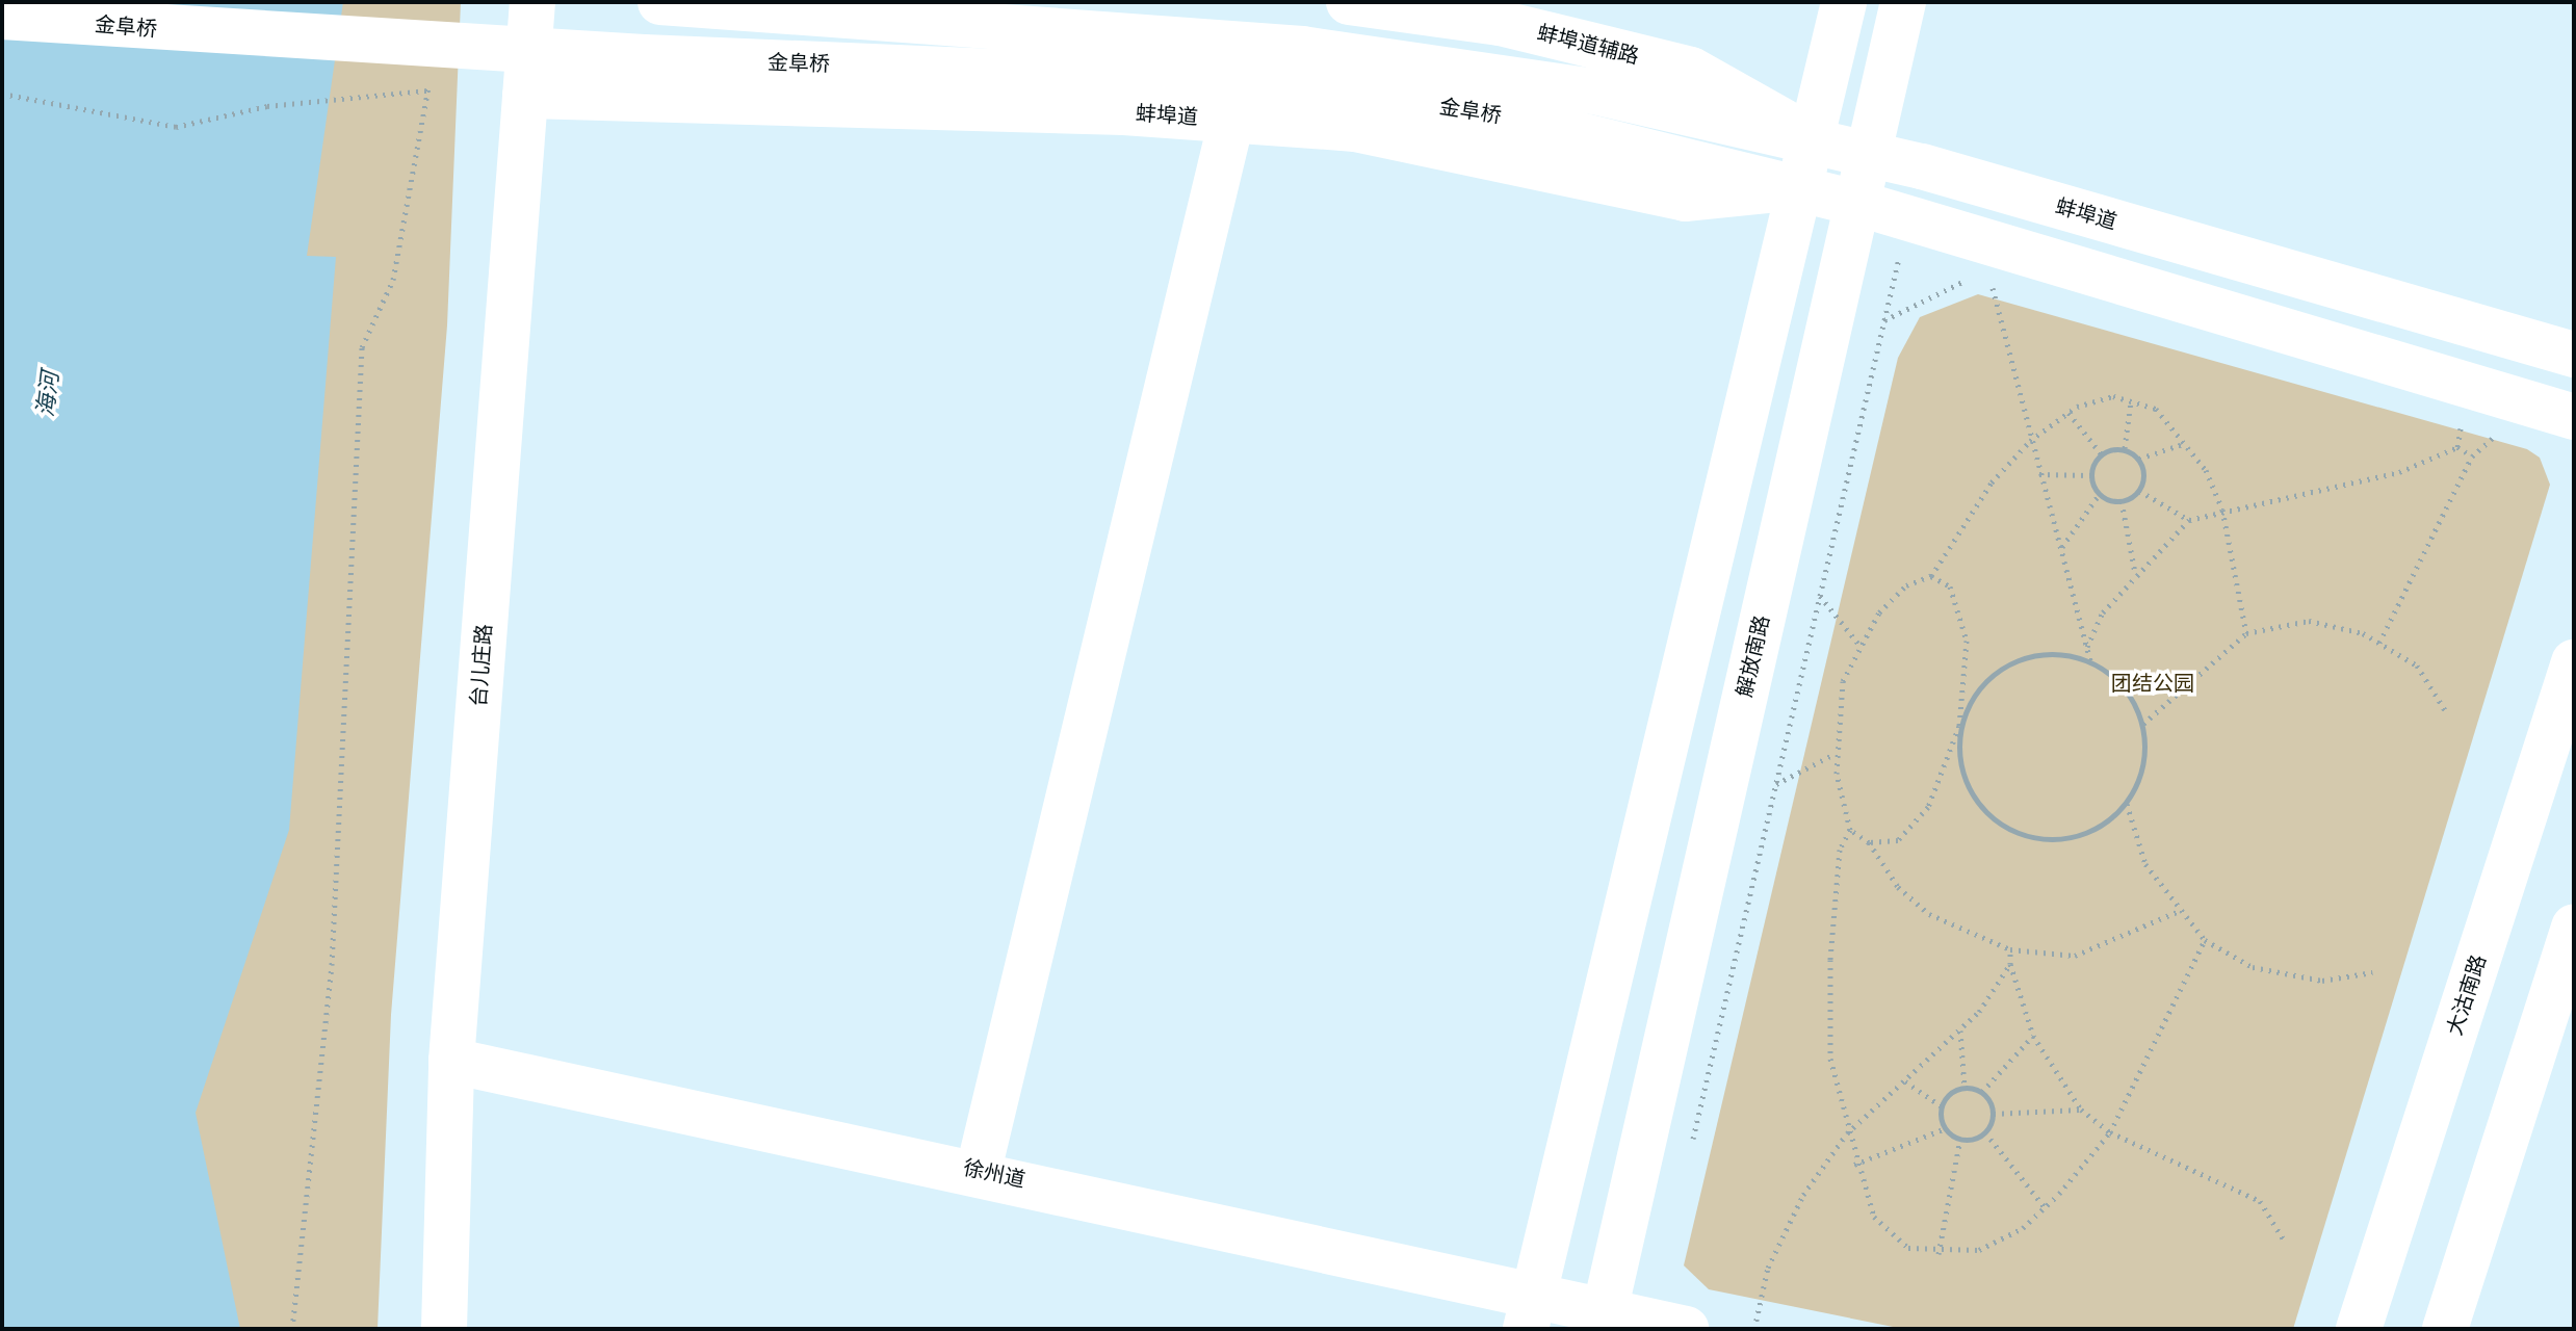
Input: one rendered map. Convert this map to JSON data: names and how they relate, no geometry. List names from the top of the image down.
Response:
{
  "streets": {
    "main road": [
      "金阜桥",
      "蚌埠道辅路",
      "蚌埠道",
      "解放南路",
      "台儿庄路",
      "大沽南路",
      "徐州道"
    ]
  },
  "crossings": [
    ["金阜桥", "蚌埠道"],
    ["蚌埠道辅路", "蚌埠道"],
    ["蚌埠道辅路", "解放南路"],
    ["蚌埠道", "解放南路"],
    ["蚌埠道", "台儿庄路"],
    ["解放南路", "徐州道"],
    ["台儿庄路", "徐州道"]
  ],
  "water": ["海河"],
  "parks": ["团结公园"]
}
